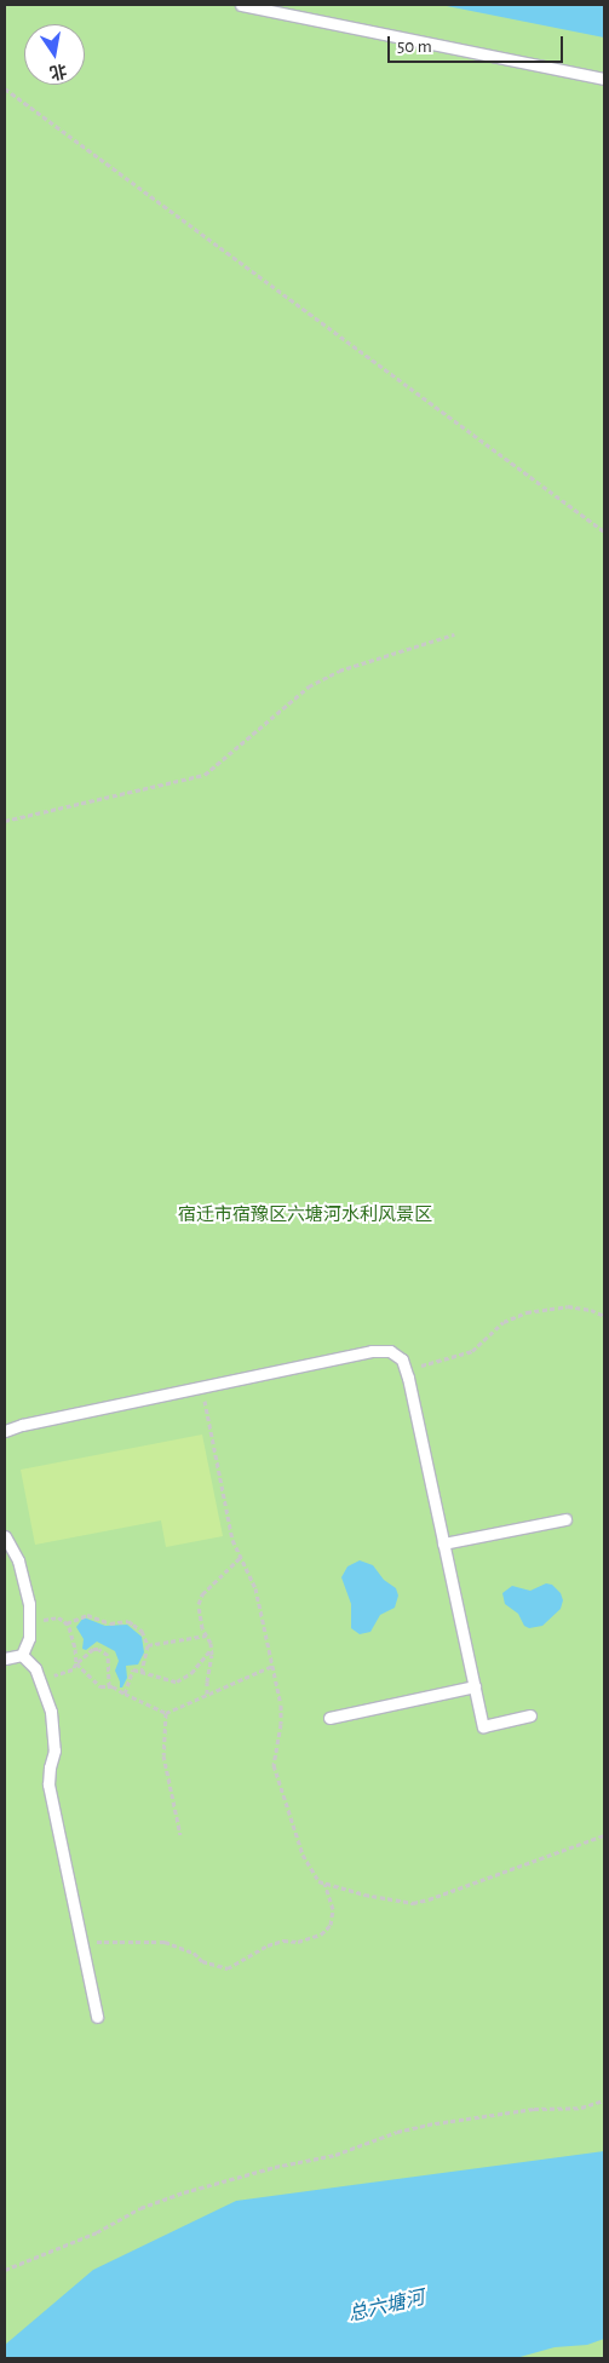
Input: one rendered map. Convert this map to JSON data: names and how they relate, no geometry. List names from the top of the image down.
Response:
{
  "water": ["总六塘河"],
  "parks": ["宿迁市宿豫区六塘河水利风景区"],
  "scale_bar": "50 m",
  "north": "bottom"
}
